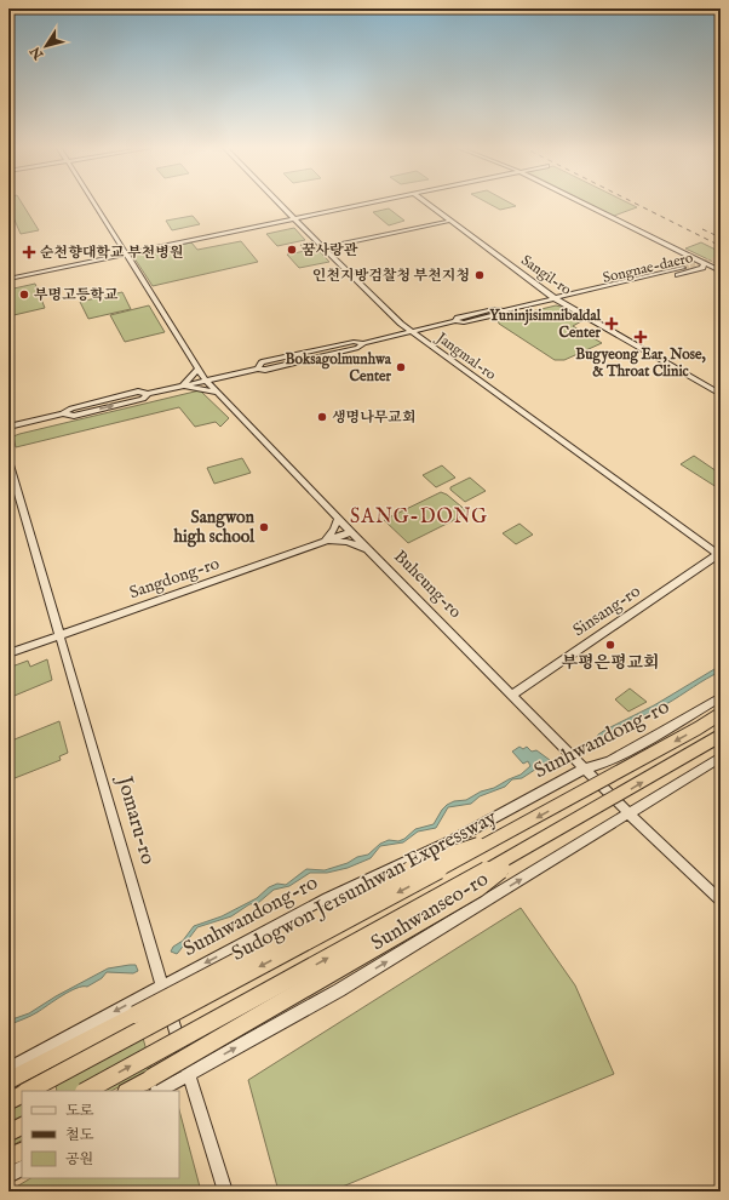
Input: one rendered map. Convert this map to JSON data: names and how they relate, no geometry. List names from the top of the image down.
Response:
{
  "streets": {
    "highway": ["Sudogwon Je1sunhwan Expressway"],
    "street": [
      "Songnae-daero",
      "Sangil-ro",
      "Jangmal-ro",
      "Sangdong-ro",
      "Buheung-ro",
      "Sinsang-ro",
      "Sunhwandong-ro",
      "Jomaru-ro",
      "Sunhwanseo-ro"
    ]
  },
  "crossings": [
    ["Songnae-daero", "Sangil-ro"],
    ["Songnae-daero", "Jangmal-ro"],
    ["Songnae-daero", "Buheung-ro"],
    ["Jangmal-ro", "Sinsang-ro"],
    ["Sangdong-ro", "Buheung-ro"],
    ["Sangdong-ro", "Jomaru-ro"],
    ["Buheung-ro", "Sinsang-ro"],
    ["Buheung-ro", "Sunhwandong-ro"],
    ["Buheung-ro", "Sunhwanseo-ro"],
    ["Sunhwandong-ro", "Jomaru-ro"],
    ["Jomaru-ro", "Sunhwanseo-ro"]
  ],
  "one_way": ["Sunhwandong-ro", "Sunhwanseo-ro"],
  "districts": ["SANG-DONG"],
  "places": {
    "other": [
      "꿈사랑관",
      "인천지방검찰청 부천지청",
      "부명고등학교",
      "Boksagolmunhwa Center",
      "생명나무교회",
      "Sangwon high school",
      "부평은평교회"
    ],
    "health": ["순천향대학교 부천병원", "Yuninjisimnibaldal Center", "Bugyeong Ear, Nose, & Throat Clinic"]
  },
  "legend": ["도로", "철도", "공원"],
  "north": "bottom left"
}
